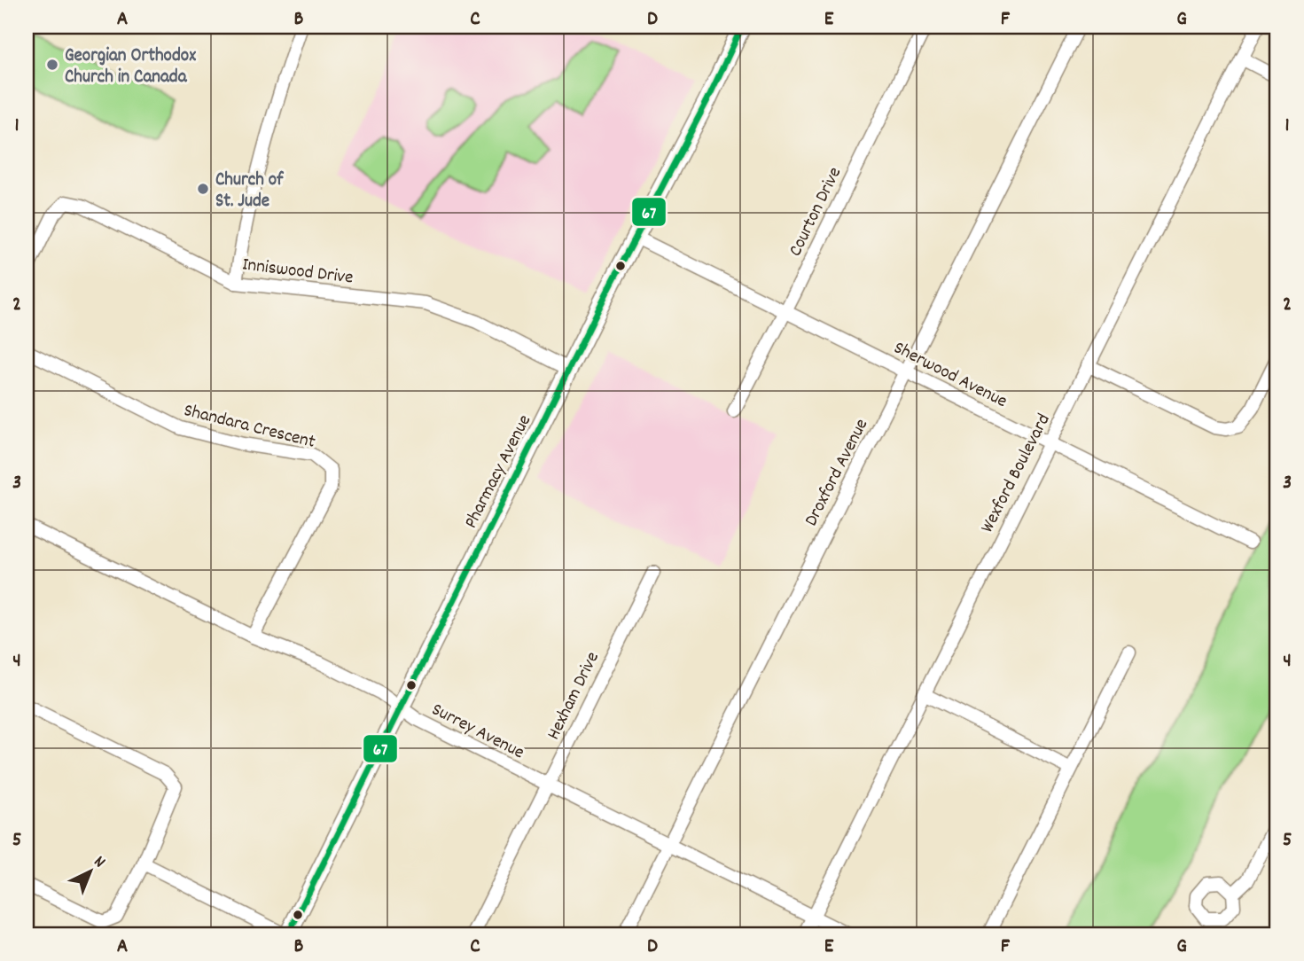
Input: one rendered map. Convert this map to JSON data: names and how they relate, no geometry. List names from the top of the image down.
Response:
{
  "streets": {
    "street": [
      "Courton Drive",
      "Inniswood Drive",
      "Sherwood Avenue",
      "Shandara Crescent",
      "Pharmacy Avenue",
      "Droxford Avenue",
      "Wexford Boulevard",
      "Hexham Drive",
      "Surrey Avenue"
    ]
  },
  "crossings": [
    ["Courton Drive", "Sherwood Avenue"],
    ["Inniswood Drive", "Pharmacy Avenue"],
    ["Sherwood Avenue", "Pharmacy Avenue"],
    ["Sherwood Avenue", "Droxford Avenue"],
    ["Sherwood Avenue", "Wexford Boulevard"],
    ["Shandara Crescent", "Surrey Avenue"],
    ["Pharmacy Avenue", "Surrey Avenue"],
    ["Droxford Avenue", "Surrey Avenue"],
    ["Wexford Boulevard", "Surrey Avenue"],
    ["Hexham Drive", "Surrey Avenue"]
  ],
  "places": ["Georgian Orthodox Church in Canada", "Church of St. Jude"],
  "lines": ["transit line 67"],
  "north": "top right",
  "grid": {
    "columns": [
      "A",
      "B",
      "C",
      "D",
      "E",
      "F",
      "G"
    ],
    "rows": [
      "1",
      "2",
      "3",
      "4",
      "5"
    ]
  }
}
